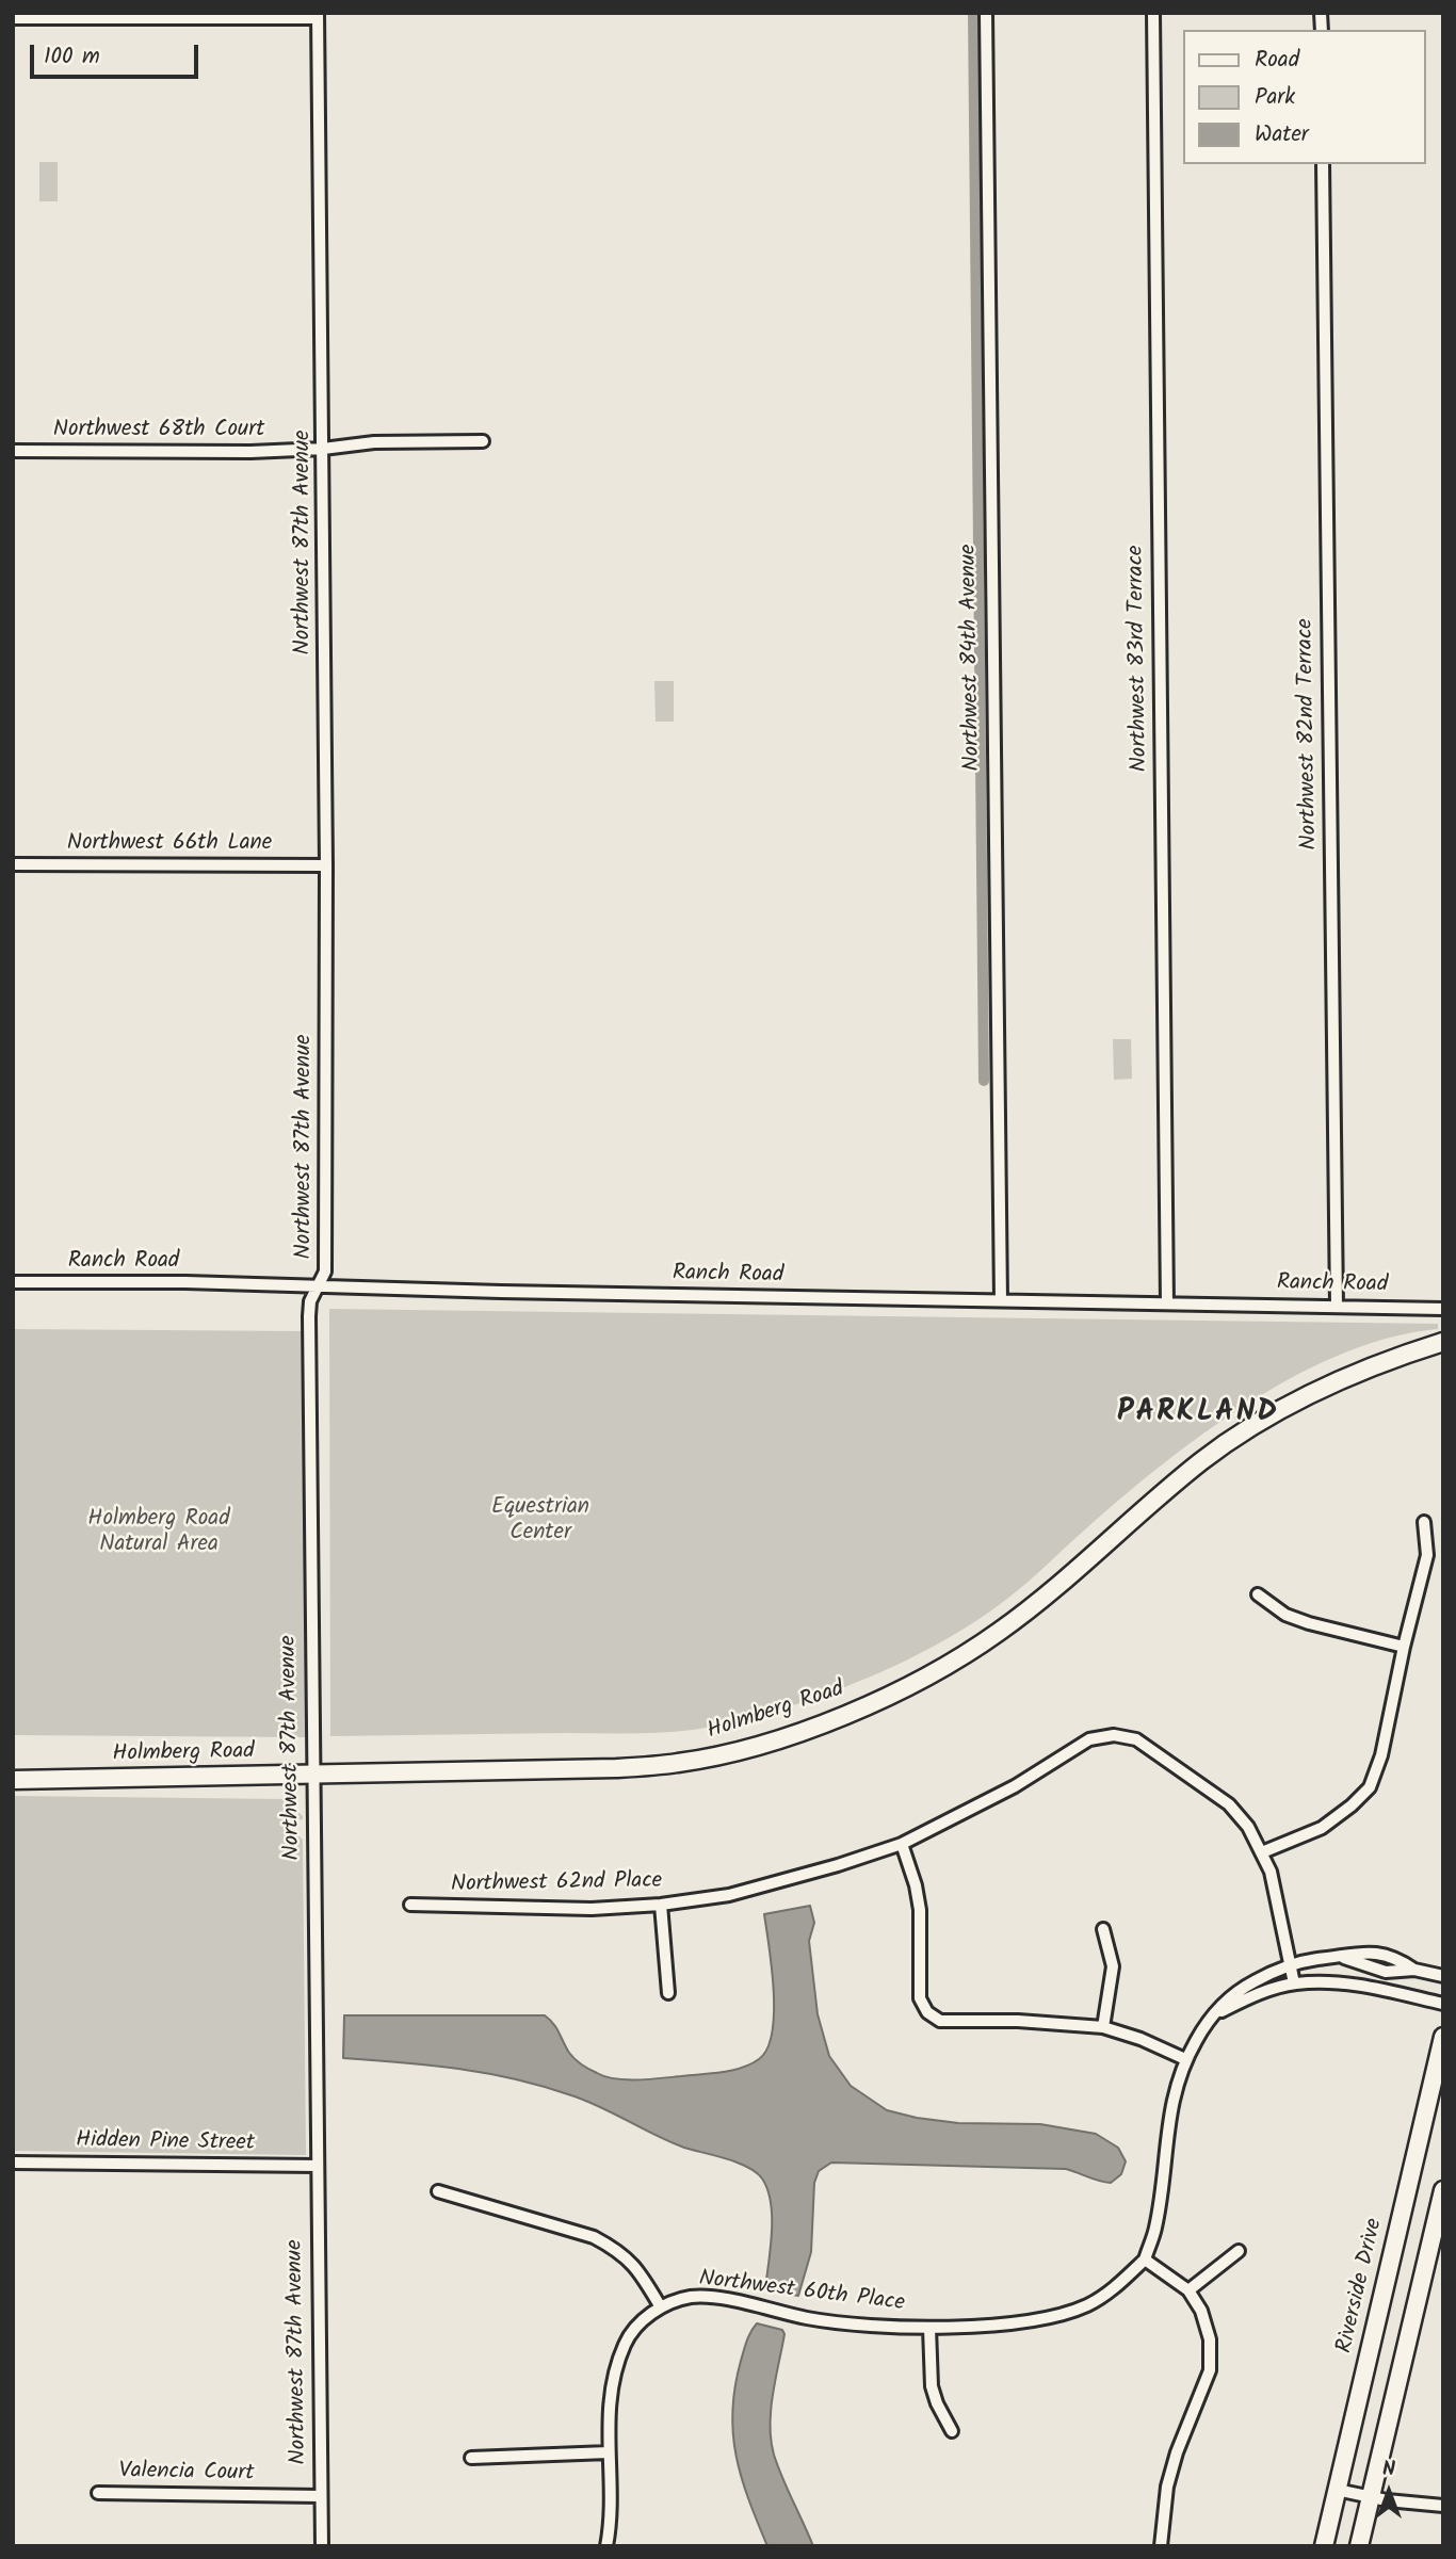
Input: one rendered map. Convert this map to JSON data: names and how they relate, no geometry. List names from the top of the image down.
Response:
{
  "streets": {
    "street": [
      "Northwest 68th Court",
      "Northwest 87th Avenue",
      "Northwest 84th Avenue",
      "Northwest 83rd Terrace",
      "Northwest 82nd Terrace",
      "Northwest 66th Lane",
      "Ranch Road",
      "Holmberg Road",
      "Northwest 62nd Place",
      "Hidden Pine Street",
      "Riverside Drive",
      "Northwest 60th Place",
      "Valencia Court"
    ]
  },
  "crossings": [
    ["Northwest 68th Court", "Northwest 87th Avenue"],
    ["Northwest 87th Avenue", "Northwest 66th Lane"],
    ["Northwest 87th Avenue", "Ranch Road"],
    ["Northwest 87th Avenue", "Holmberg Road"],
    ["Northwest 87th Avenue", "Hidden Pine Street"],
    ["Northwest 87th Avenue", "Valencia Court"],
    ["Northwest 84th Avenue", "Ranch Road"],
    ["Northwest 83rd Terrace", "Ranch Road"],
    ["Northwest 82nd Terrace", "Ranch Road"]
  ],
  "districts": ["PARKLAND"],
  "parks": ["Equestrian Center", "Holmberg Road Natural Area"],
  "legend": ["Road", "Park", "Water"],
  "scale_bar": "100 m",
  "north": "top"
}
